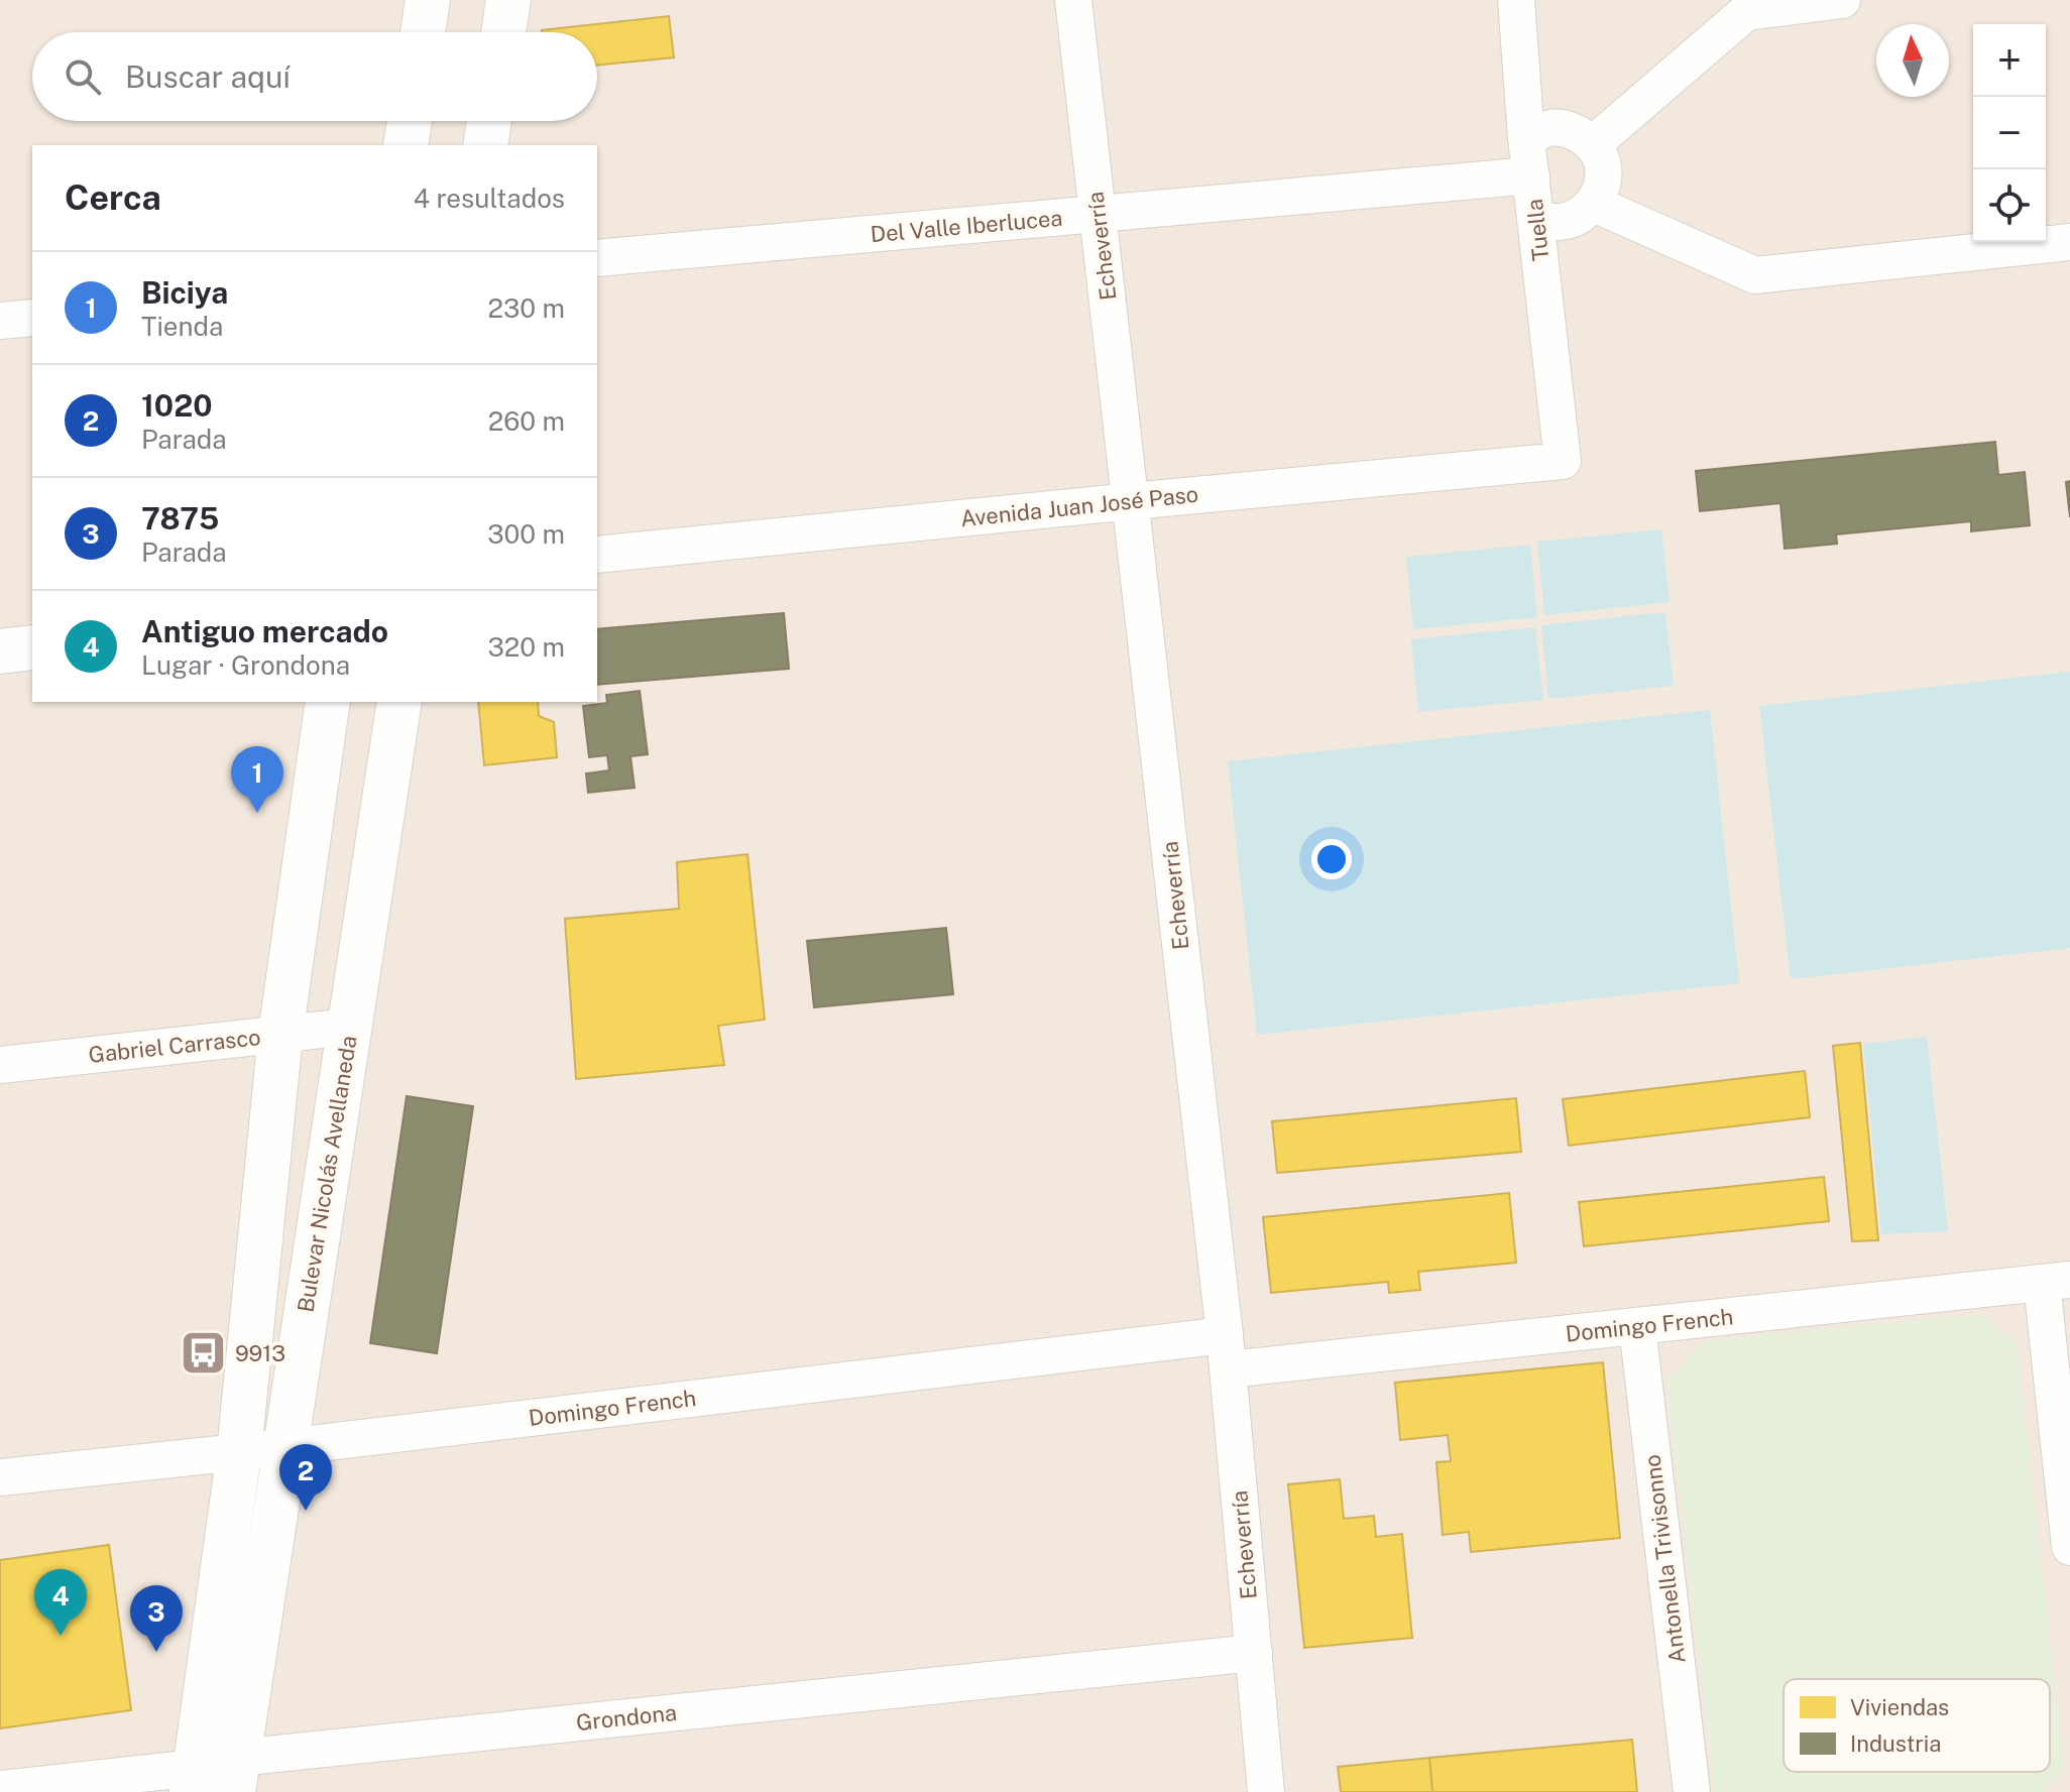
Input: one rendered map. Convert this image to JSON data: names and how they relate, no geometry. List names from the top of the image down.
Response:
{
  "streets": {
    "main road": ["Bulevar Nicolás Avellaneda"],
    "street": [
      "Del Valle Iberlucea",
      "Tuella",
      "Echeverría",
      "Avenida Juan José Paso",
      "Gabriel Carrasco",
      "Domingo French",
      "Antonella Trivisonno",
      "Grondona"
    ]
  },
  "crossings": [
    ["Del Valle Iberlucea", "Tuella"],
    ["Del Valle Iberlucea", "Echeverría"],
    ["Tuella", "Avenida Juan José Paso"],
    ["Echeverría", "Avenida Juan José Paso"],
    ["Echeverría", "Domingo French"],
    ["Echeverría", "Grondona"],
    ["Gabriel Carrasco", "Bulevar Nicolás Avellaneda"],
    ["Bulevar Nicolás Avellaneda", "Domingo French"],
    ["Bulevar Nicolás Avellaneda", "Grondona"],
    ["Domingo French", "Antonella Trivisonno"]
  ],
  "places": {
    "bus stop": ["9913"]
  },
  "legend": ["Viviendas", "Industria"],
  "north": "top",
  "page": {
    "map_buttons": ["+", "−"],
    "search": "Buscar aquí",
    "heading": ["Cerca", "4 resultados"],
    "list": [
      {
        "mark": "1",
        "name": "Biciya",
        "note": "Tienda",
        "value": "230 m"
      },
      {
        "mark": "2",
        "name": "1020",
        "note": "Parada",
        "value": "260 m"
      },
      {
        "mark": "3",
        "name": "7875",
        "note": "Parada",
        "value": "300 m"
      },
      {
        "mark": "4",
        "name": "Antiguo mercado",
        "note": "Lugar · Grondona",
        "value": "320 m"
      }
    ],
    "pins": [
      "1",
      "2",
      "4",
      "3"
    ]
  }
}
